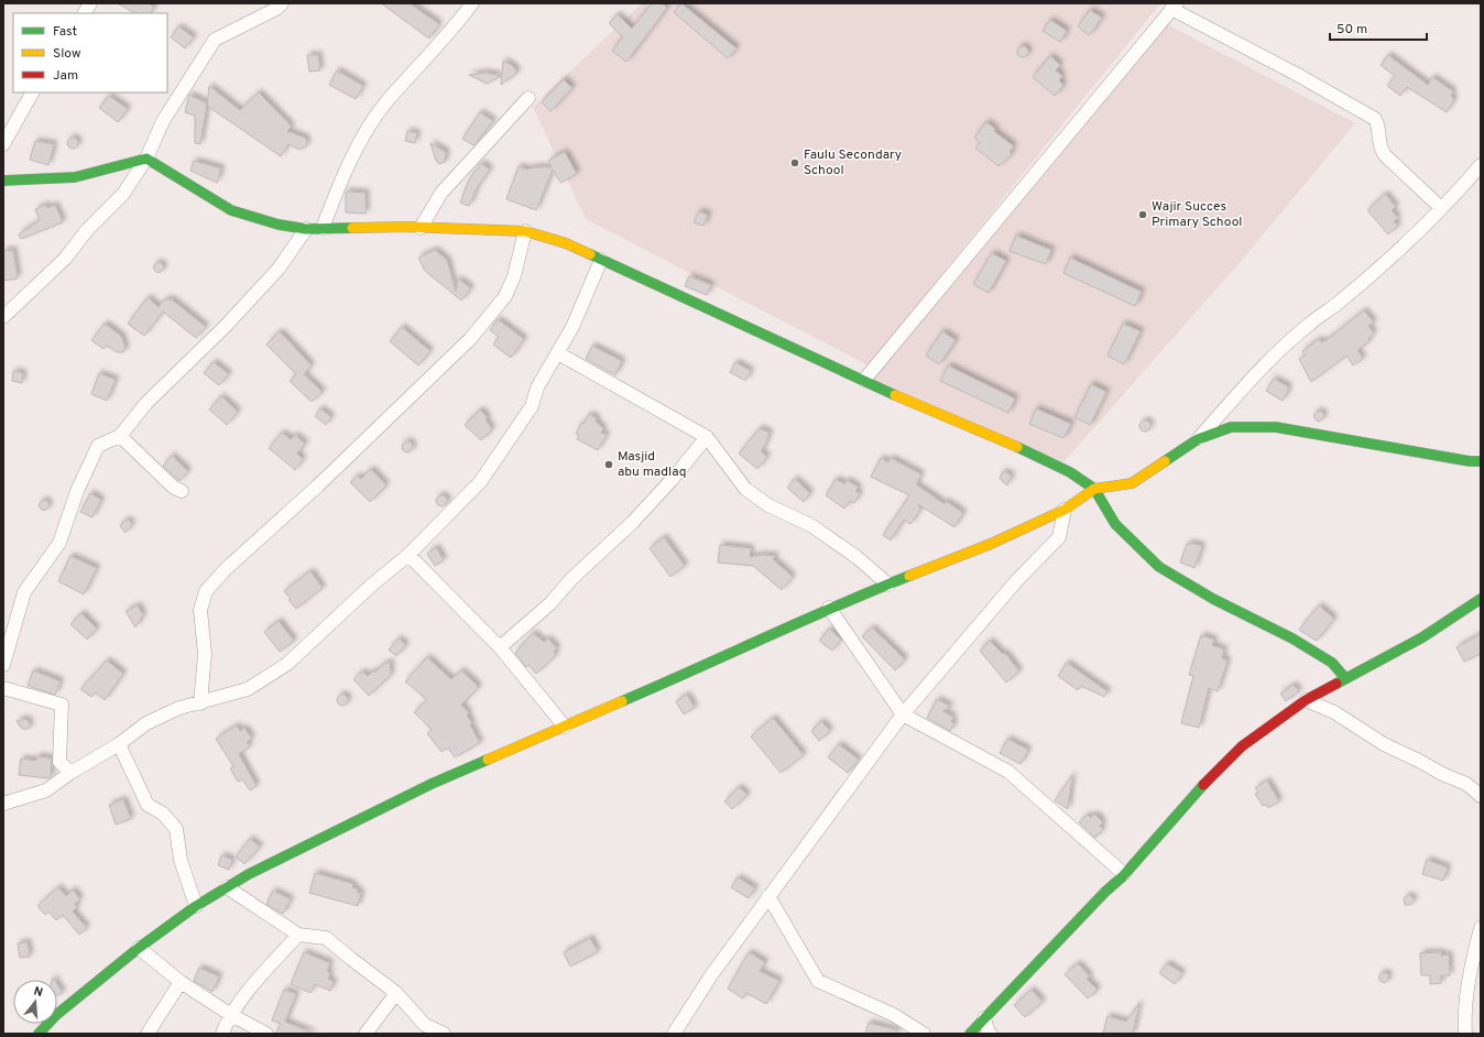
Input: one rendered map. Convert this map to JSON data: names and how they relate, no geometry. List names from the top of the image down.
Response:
{
  "places": ["Faulu Secondary School", "Wajir Succes Primary School", "Masjid abu madlaq"],
  "legend": ["Fast", "Slow", "Jam"],
  "scale_bar": "50 m",
  "north": "top"
}
